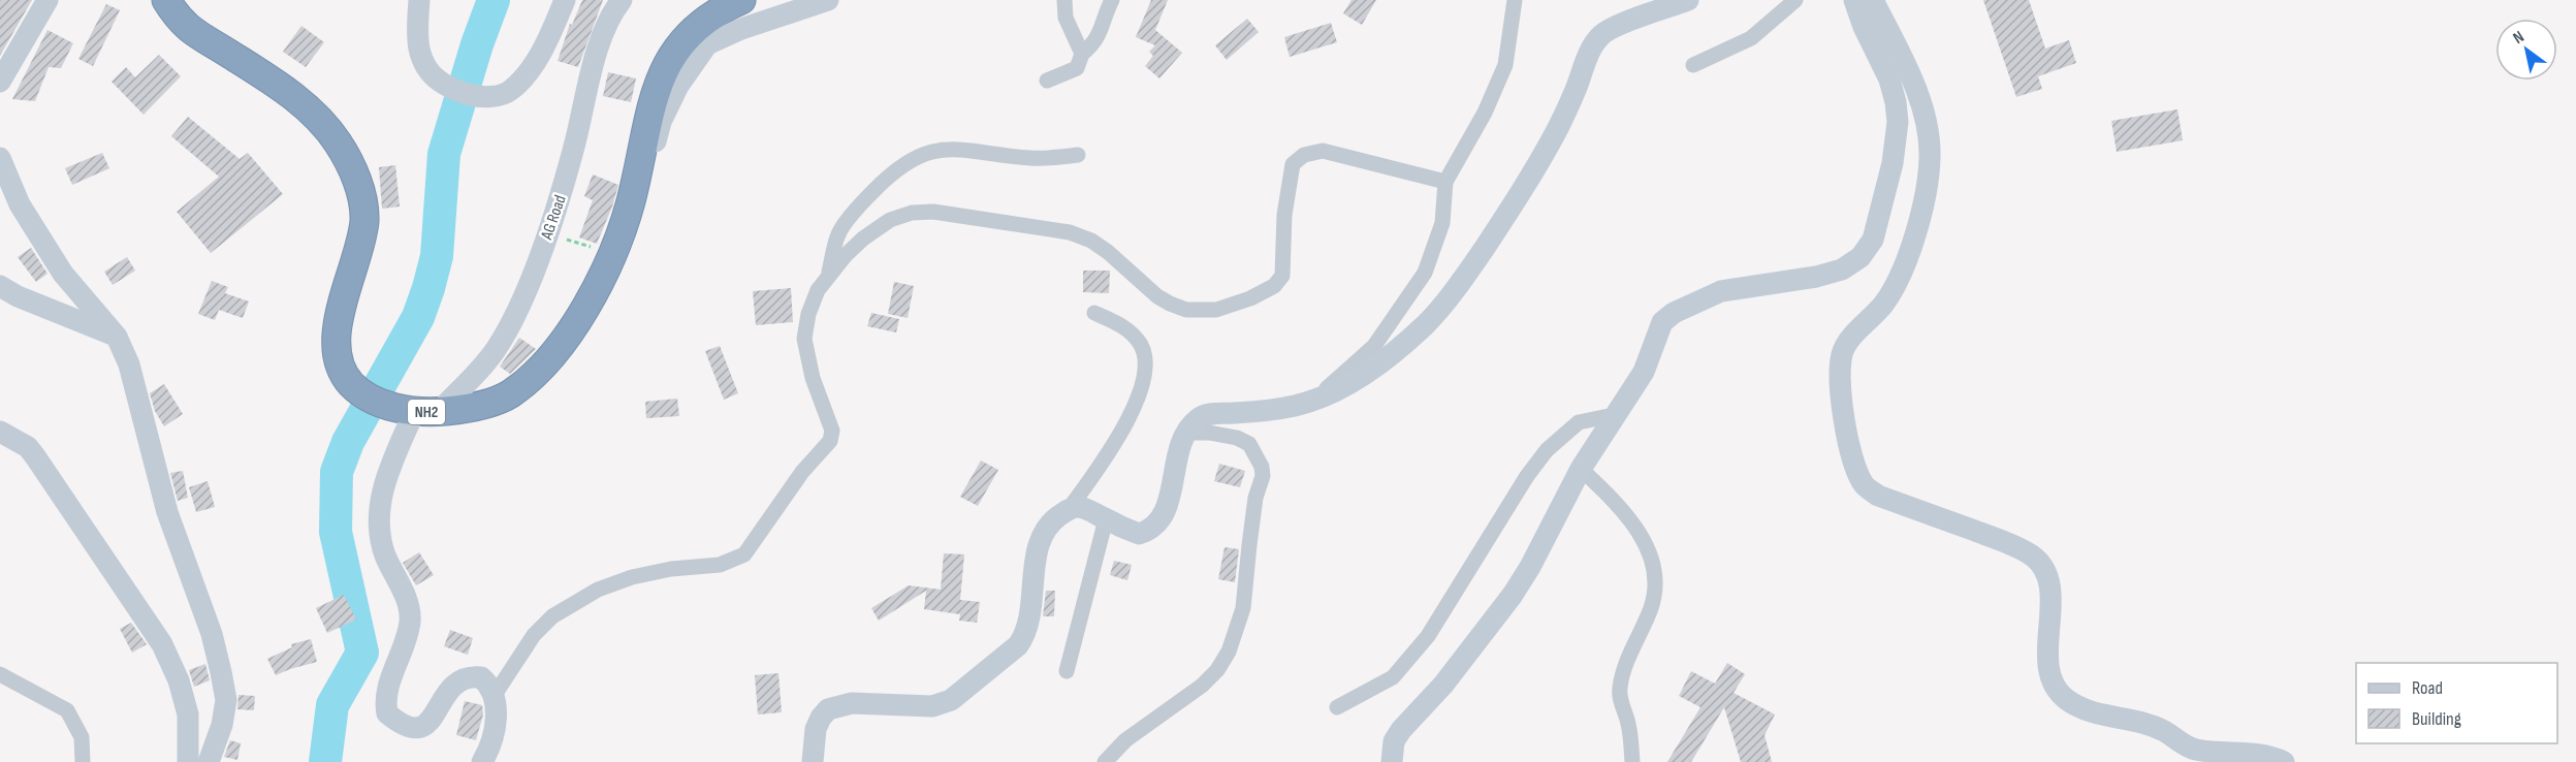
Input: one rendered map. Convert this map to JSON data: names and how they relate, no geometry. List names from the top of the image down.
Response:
{
  "streets": {
    "highway": ["NH2"],
    "main road": ["AG Road"]
  },
  "crossings": [
    ["AG Road", "NH2"]
  ],
  "legend": ["Road", "Building"],
  "north": "top left"
}
